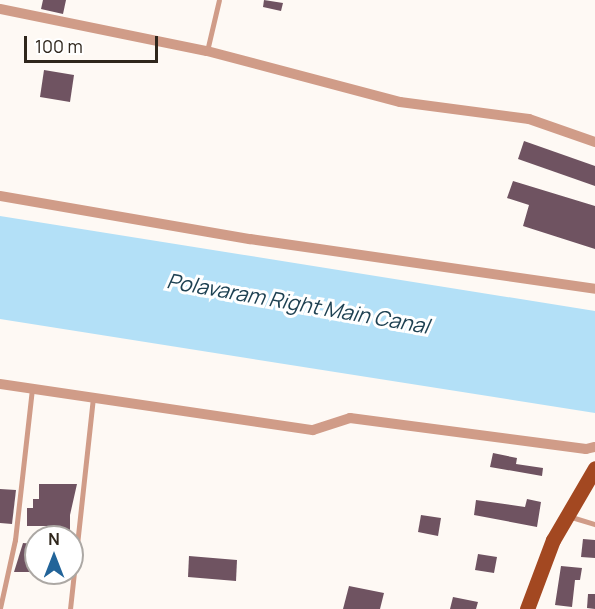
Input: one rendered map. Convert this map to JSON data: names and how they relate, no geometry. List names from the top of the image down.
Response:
{
  "water": ["Polavaram Right Main Canal"],
  "scale_bar": "100 m",
  "north": "top"
}
